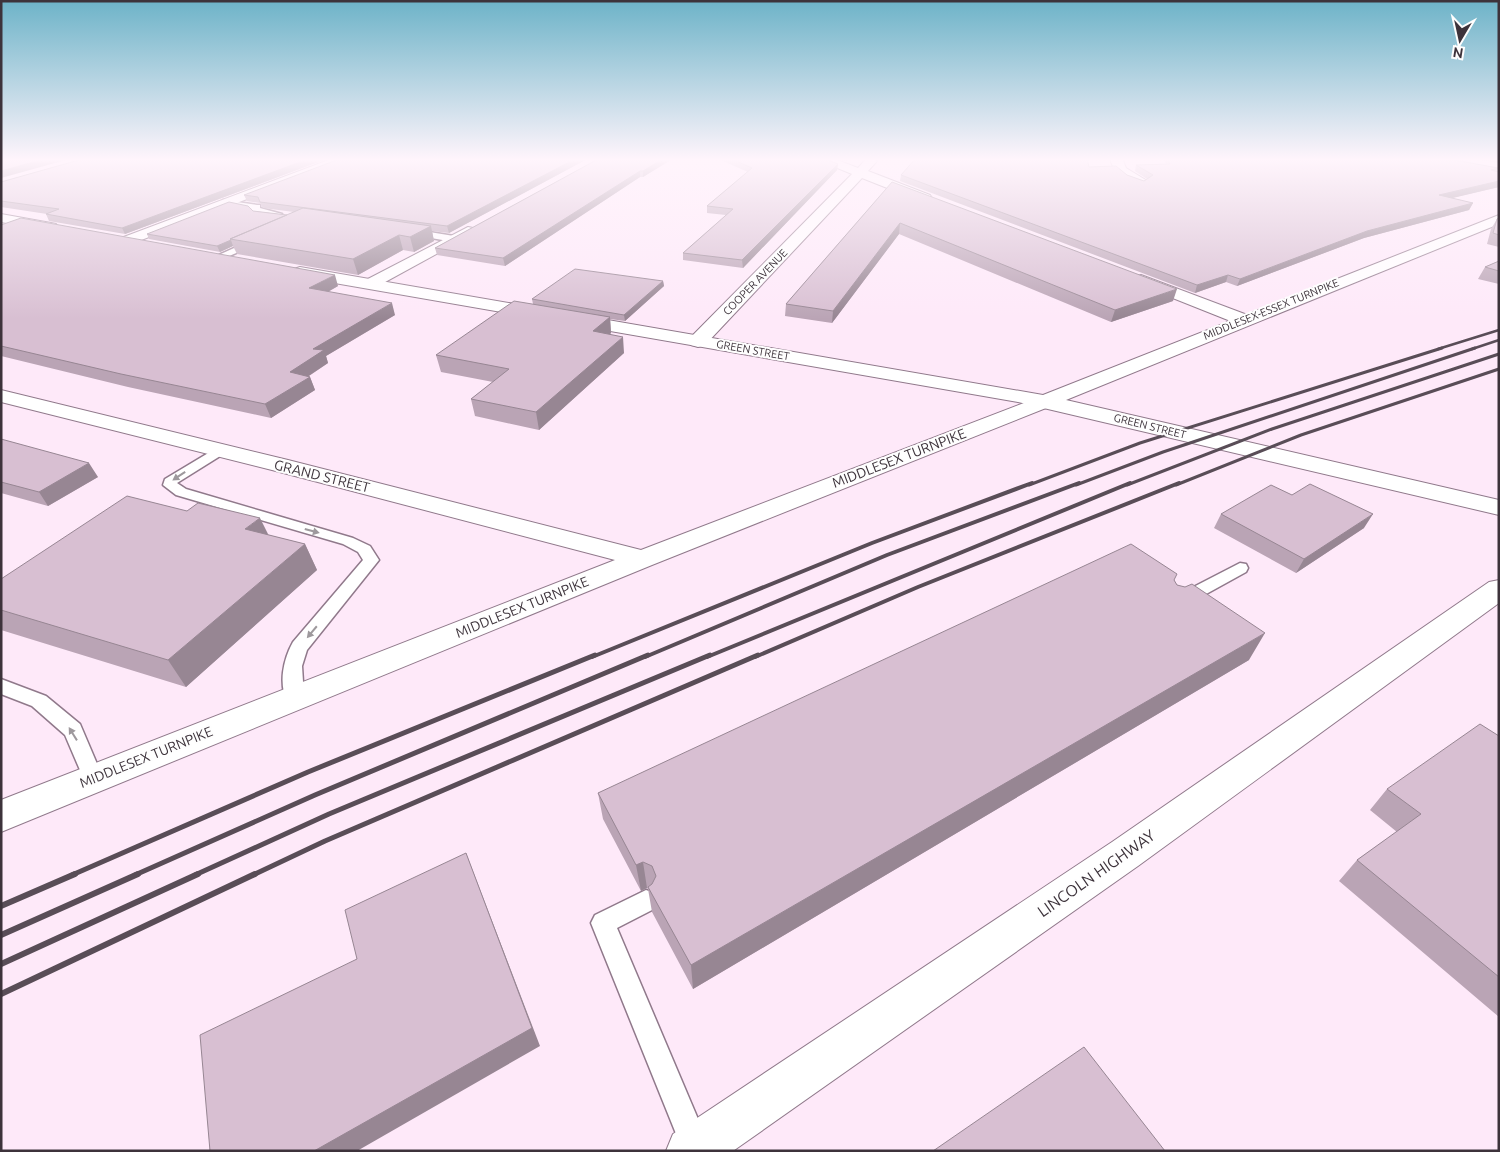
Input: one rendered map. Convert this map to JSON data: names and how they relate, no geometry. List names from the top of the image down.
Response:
{
  "streets": {
    "street": [
      "COOPER AVENUE",
      "MIDDLESEX-ESSEX TURNPIKE",
      "GREEN STREET",
      "MIDDLESEX TURNPIKE",
      "GRAND STREET",
      "LINCOLN HIGHWAY"
    ]
  },
  "crossings": [
    ["COOPER AVENUE", "GREEN STREET"],
    ["MIDDLESEX-ESSEX TURNPIKE", "GREEN STREET"],
    ["MIDDLESEX-ESSEX TURNPIKE", "MIDDLESEX TURNPIKE"],
    ["GREEN STREET", "MIDDLESEX TURNPIKE"],
    ["MIDDLESEX TURNPIKE", "GRAND STREET"]
  ],
  "north": "bottom"
}
